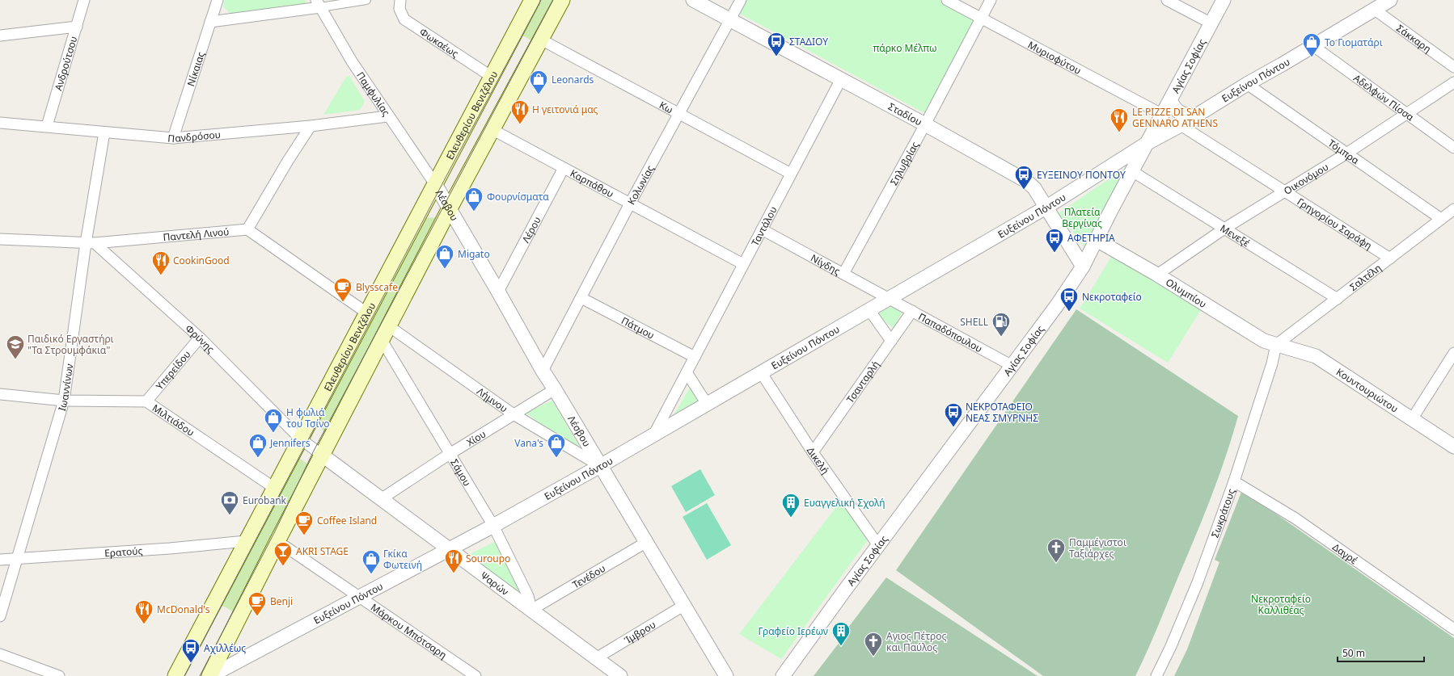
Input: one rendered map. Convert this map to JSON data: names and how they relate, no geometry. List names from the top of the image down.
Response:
{
  "streets": {
    "main road": ["Ελευθερίου Βενιζέλου"],
    "street": [
      "Σάκκαρη",
      "Φωκαέως",
      "Μυριοφύτου",
      "Ανδρούτσου",
      "Αγίας Σοφίας",
      "Νίκαιας",
      "Ευξείνου Πόντου",
      "Παμφυλίας",
      "Αδελφών Πίσσα",
      "Κω",
      "Σταδίου",
      "Πανδρόσου",
      "Τόμπρα",
      "Σηλυβρίας",
      "Οικονόμου",
      "Καρπάθου",
      "Κολωνίας",
      "Λέσβου",
      "Γρηγορίου Σαράφη",
      "Ταντάλου",
      "Λέρου",
      "Παντελή Λινού",
      "Μενεξέ",
      "Νίγδης",
      "Σαλτέλη",
      "Ολυμπίου",
      "Πάτμου",
      "Παπαδόπουλου",
      "Φρύνης",
      "Υπερείδου",
      "Τσανταρλή",
      "Ιωαννίνων",
      "Κουντουριώτου",
      "Λήμνου",
      "Μιλτιάδου",
      "Χίου",
      "Δικελή",
      "Σάμου",
      "Σωκράτους",
      "Ερατούς",
      "Δαγρέ",
      "Τενέδου",
      "Ψαρών",
      "Μάρκου Μπότσαρη",
      "Ίμβρου"
    ]
  },
  "crossings": [
    ["Σάκκαρη", "Ευξείνου Πόντου"],
    ["Φωκαέως", "Ελευθερίου Βενιζέλου"],
    ["Μυριοφύτου", "Αγίας Σοφίας"],
    ["Μυριοφύτου", "Σηλυβρίας"],
    ["Ανδρούτσου", "Πανδρόσου"],
    ["Αγίας Σοφίας", "Ευξείνου Πόντου"],
    ["Αγίας Σοφίας", "Σταδίου"],
    ["Αγίας Σοφίας", "Μενεξέ"],
    ["Αγίας Σοφίας", "Ολυμπίου"],
    ["Αγίας Σοφίας", "Παπαδόπουλου"],
    ["Αγίας Σοφίας", "Δικελή"],
    ["Νίκαιας", "Πανδρόσου"],
    ["Ευξείνου Πόντου", "Αδελφών Πίσσα"],
    ["Ευξείνου Πόντου", "Σταδίου"],
    ["Ευξείνου Πόντου", "Τόμπρα"],
    ["Ευξείνου Πόντου", "Λέσβου"],
    ["Ευξείνου Πόντου", "Γρηγορίου Σαράφη"],
    ["Ευξείνου Πόντου", "Ταντάλου"],
    ["Ευξείνου Πόντου", "Νίγδης"],
    ["Ευξείνου Πόντου", "Παπαδόπουλου"],
    ["Ευξείνου Πόντου", "Λήμνου"],
    ["Ευξείνου Πόντου", "Δικελή"],
    ["Ευξείνου Πόντου", "Σάμου"],
    ["Ευξείνου Πόντου", "Ψαρών"],
    ["Ευξείνου Πόντου", "Μάρκου Μπότσαρη"],
    ["Παμφυλίας", "Ελευθερίου Βενιζέλου"],
    ["Παμφυλίας", "Πανδρόσου"],
    ["Παμφυλίας", "Λέσβου"],
    ["Αδελφών Πίσσα", "Οικονόμου"],
    ["Κω", "Κολωνίας"],
    ["Κω", "Ταντάλου"],
    ["Σταδίου", "Σηλυβρίας"],
    ["Σταδίου", "Κολωνίας"],
    ["Σταδίου", "Ταντάλου"],
    ["Ελευθερίου Βενιζέλου", "Λέσβου"],
    ["Ελευθερίου Βενιζέλου", "Φρύνης"],
    ["Ελευθερίου Βενιζέλου", "Μιλτιάδου"],
    ["Ελευθερίου Βενιζέλου", "Ερατούς"],
    ["Πανδρόσου", "Ιωαννίνων"],
    ["Τόμπρα", "Οικονόμου"],
    ["Τόμπρα", "Σαλτέλη"],
    ["Σηλυβρίας", "Νίγδης"],
    ["Οικονόμου", "Γρηγορίου Σαράφη"],
    ["Οικονόμου", "Μενεξέ"],
    ["Οικονόμου", "Ολυμπίου"],
    ["Καρπάθου", "Κολωνίας"],
    ["Καρπάθου", "Ταντάλου"],
    ["Καρπάθου", "Λέρου"],
    ["Κολωνίας", "Λέσβου"],
    ["Κολωνίας", "Πάτμου"],
    ["Λέσβου", "Λέρου"],
    ["Λέσβου", "Λήμνου"],
    ["Λέσβου", "Χίου"],
    ["Λέσβου", "Τενέδου"],
    ["Λέσβου", "Ίμβρου"],
    ["Γρηγορίου Σαράφη", "Σαλτέλη"],
    ["Ταντάλου", "Νίγδης"],
    ["Ταντάλου", "Πάτμου"],
    ["Παντελή Λινού", "Φρύνης"],
    ["Παντελή Λινού", "Ιωαννίνων"],
    ["Μενεξέ", "Σαλτέλη"],
    ["Νίγδης", "Παπαδόπουλου"],
    ["Σαλτέλη", "Ολυμπίου"],
    ["Σαλτέλη", "Κουντουριώτου"],
    ["Σαλτέλη", "Σωκράτους"],
    ["Ολυμπίου", "Κουντουριώτου"],
    ["Ολυμπίου", "Σωκράτους"],
    ["Παπαδόπουλου", "Τσανταρλή"],
    ["Φρύνης", "Υπερείδου"],
    ["Φρύνης", "Ιωαννίνων"],
    ["Φρύνης", "Ψαρών"],
    ["Υπερείδου", "Μιλτιάδου"],
    ["Τσανταρλή", "Δικελή"],
    ["Ιωαννίνων", "Μιλτιάδου"],
    ["Ιωαννίνων", "Ερατούς"],
    ["Κουντουριώτου", "Σωκράτους"],
    ["Λήμνου", "Χίου"],
    ["Χίου", "Σάμου"],
    ["Χίου", "Ψαρών"],
    ["Σάμου", "Τενέδου"],
    ["Σάμου", "Ψαρών"],
    ["Σωκράτους", "Δαγρέ"],
    ["Τενέδου", "Ψαρών"],
    ["Ψαρών", "Ίμβρου"]
  ],
  "parks": ["πάρκο Μέλπω", "Πλατεία Βεργίνας", "Νεκροταφείο Καλλιθέας"],
  "places": {
    "bus stop": [
      "ΣΤΑΔΙΟΥ",
      "ΕΥΞΕΙΝΟΥ ΠΟΝΤΟΥ",
      "ΑΦΕΤΗΡΙΑ",
      "Νεκροταφείο",
      "ΝΕΚΡΟΤΑΦΕΙΟ ΝΕΑΣ ΣΜΥΡΝΗΣ",
      "Αχιλλέως"
    ],
    "shop": [
      "Το Γιοματάρι",
      "Leonards",
      "Φουρνίσματα",
      "Migato",
      "Η φωλιά του Τσίνο",
      "Jennifers",
      "Vana's",
      "Γκίκα Φωτεινή"
    ],
    "restaurant": [
      "Η γειτονιά μας",
      "LE PIZZE DI SAN GENNARO ATHENS",
      "CookinGood",
      "Souroupo",
      "McDonald's"
    ],
    "cafe": ["Blysscafe", "Coffee Island", "Benji"],
    "fuel station": ["SHELL"],
    "school or university": ["Παιδικό Εργαστήρι \"Τα Στρουμφάκια\""],
    "bank": ["Eurobank"],
    "building": ["Ευαγγελική Σχολή", "Γραφείο Ιερέων"],
    "church": ["Παμμέγιστοι Ταξιάρχες", "Αγιος Πέτρος και Παύλος"],
    "bar": ["AKRI STAGE"]
  },
  "scale_bar": "50 m"
}
